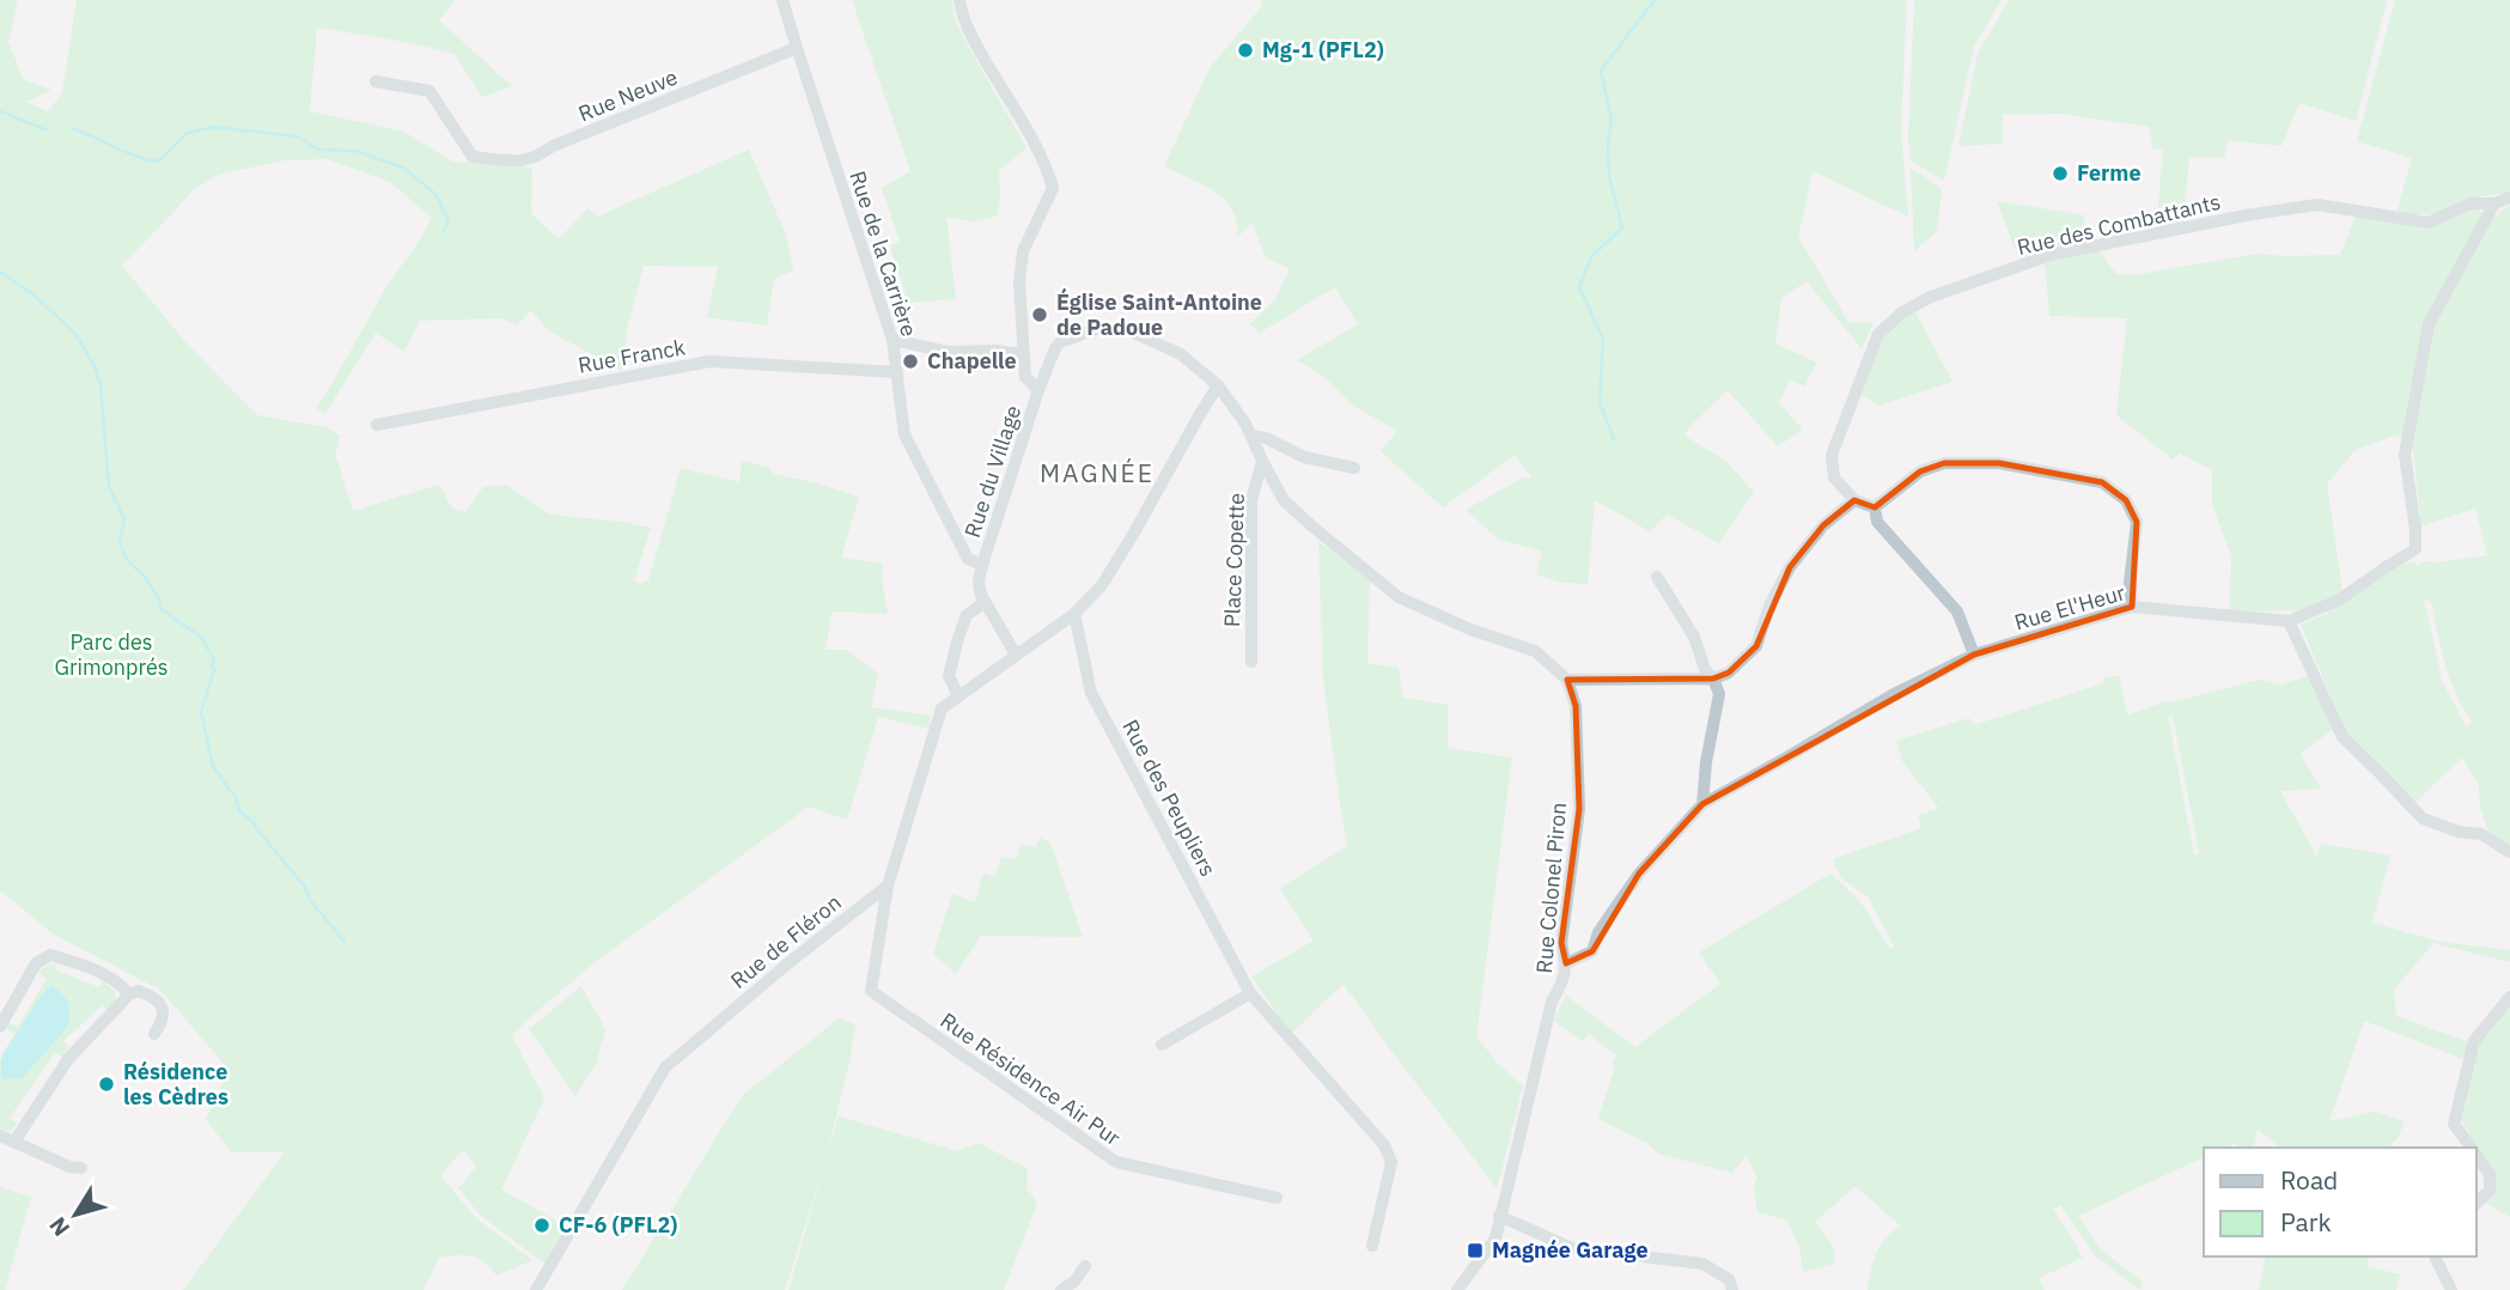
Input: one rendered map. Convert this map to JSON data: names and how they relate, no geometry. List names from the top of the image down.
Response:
{
  "streets": {
    "street": [
      "Rue Neuve",
      "Rue des Combattants",
      "Rue de la Carrière",
      "Rue Franck",
      "Rue du Village",
      "Place Copette",
      "Rue El'Heur",
      "Rue des Peupliers",
      "Rue Colonel Piron",
      "Rue de Fléron",
      "Rue Résidence Air Pur"
    ]
  },
  "crossings": [
    ["Rue Neuve", "Rue de la Carrière"],
    ["Rue des Combattants", "Rue El'Heur"],
    ["Rue de la Carrière", "Rue Franck"],
    ["Rue de la Carrière", "Rue du Village"],
    ["Rue El'Heur", "Rue Colonel Piron"],
    ["Rue de Fléron", "Rue Résidence Air Pur"]
  ],
  "districts": ["MAGNÉE"],
  "parks": ["Parc des Grimonprés"],
  "places": {
    "other": [
      "Mg-1 (PFL2)",
      "Ferme",
      "Église Saint-Antoine de Padoue",
      "Chapelle",
      "Résidence les Cèdres",
      "CF-6 (PFL2)"
    ],
    "transit": ["Magnée Garage"]
  },
  "legend": ["Road", "Park"],
  "north": "bottom left"
}
